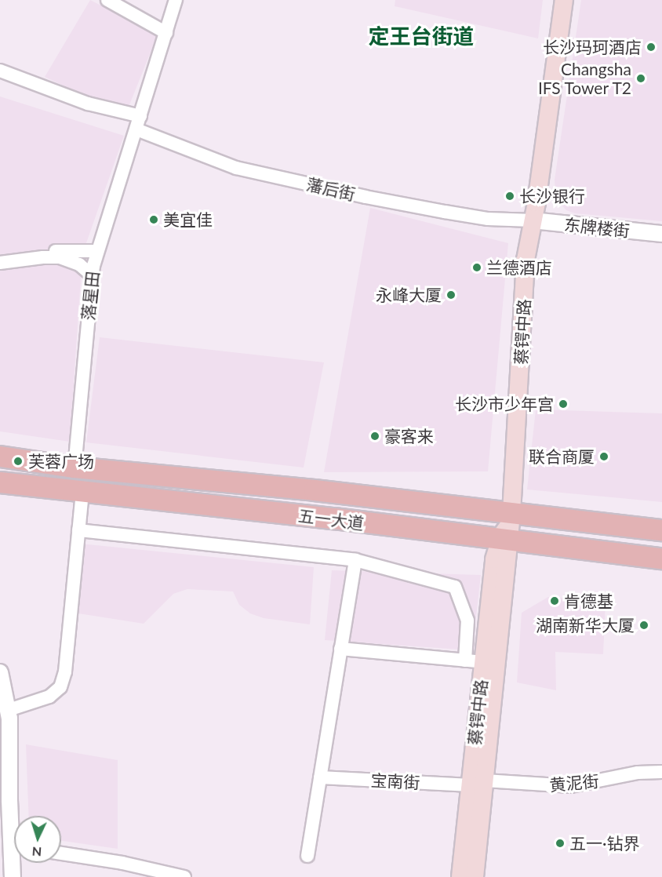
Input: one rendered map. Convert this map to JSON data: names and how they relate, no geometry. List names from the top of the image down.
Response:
{
  "streets": {
    "main road": ["蔡锷中路", "五一大道"],
    "street": [
      "藩后街",
      "东牌楼街",
      "落星田",
      "宝南街",
      "黄泥街"
    ]
  },
  "crossings": [
    ["藩后街", "东牌楼街"],
    ["藩后街", "落星田"],
    ["藩后街", "蔡锷中路"],
    ["东牌楼街", "蔡锷中路"],
    ["落星田", "五一大道"],
    ["蔡锷中路", "五一大道"],
    ["蔡锷中路", "宝南街"],
    ["蔡锷中路", "黄泥街"],
    ["宝南街", "黄泥街"]
  ],
  "districts": ["定王台街道"],
  "places": [
    "长沙玛珂酒店",
    "Changsha IFS Tower T2",
    "长沙银行",
    "美宜佳",
    "兰德酒店",
    "永峰大厦",
    "长沙市少年宫",
    "豪客来",
    "联合商厦",
    "芙蓉广场",
    "肯德基",
    "湖南新华大厦",
    "五一·钻界"
  ],
  "north": "bottom"
}
